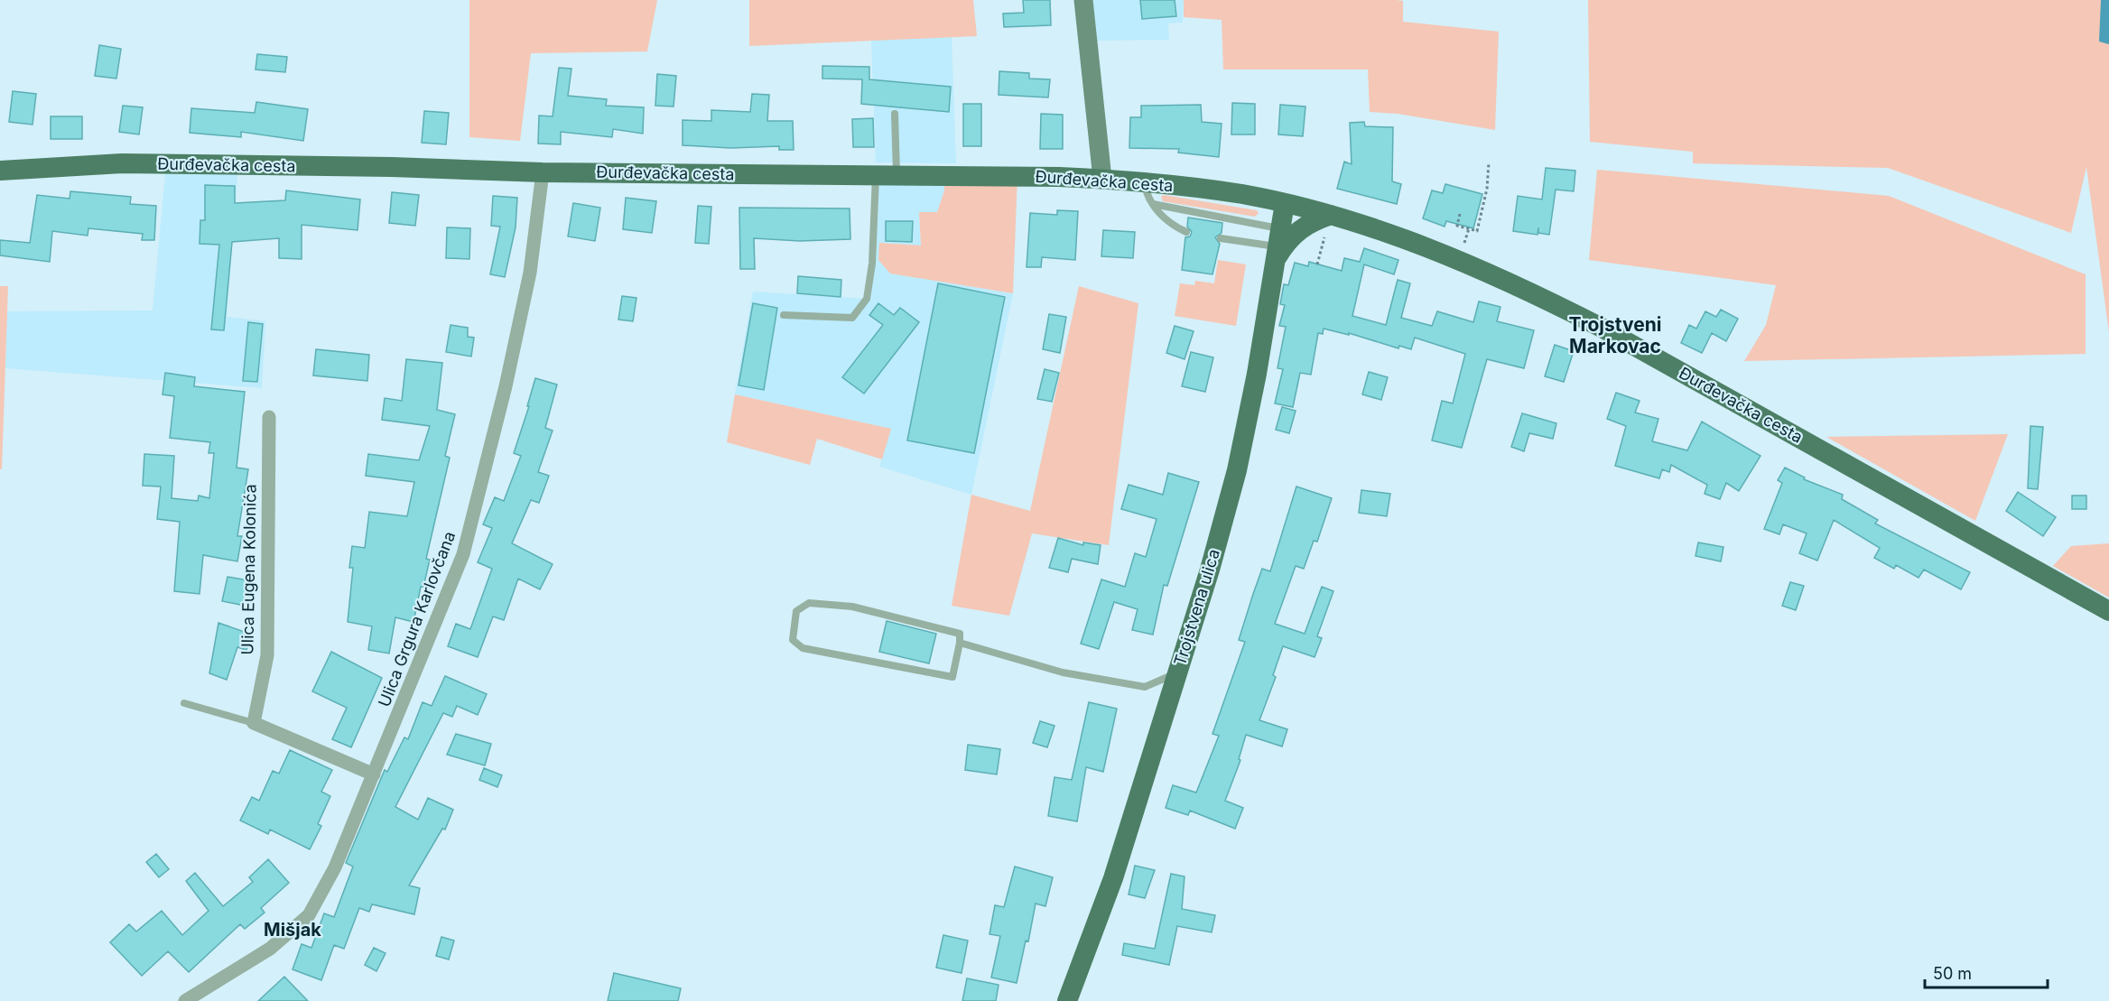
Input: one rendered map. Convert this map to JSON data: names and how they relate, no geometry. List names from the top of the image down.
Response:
{
  "streets": {
    "main road": ["Đurđevačka cesta", "Trojstvena ulica"],
    "street": ["Ulica Eugena Kolonića", "Ulica Grgura Karlovčana"]
  },
  "crossings": [
    ["Đurđevačka cesta", "Trojstvena ulica"],
    ["Đurđevačka cesta", "Ulica Grgura Karlovčana"]
  ],
  "districts": ["Trojstveni Markovac", "Mišjak"],
  "scale_bar": "50 m"
}
